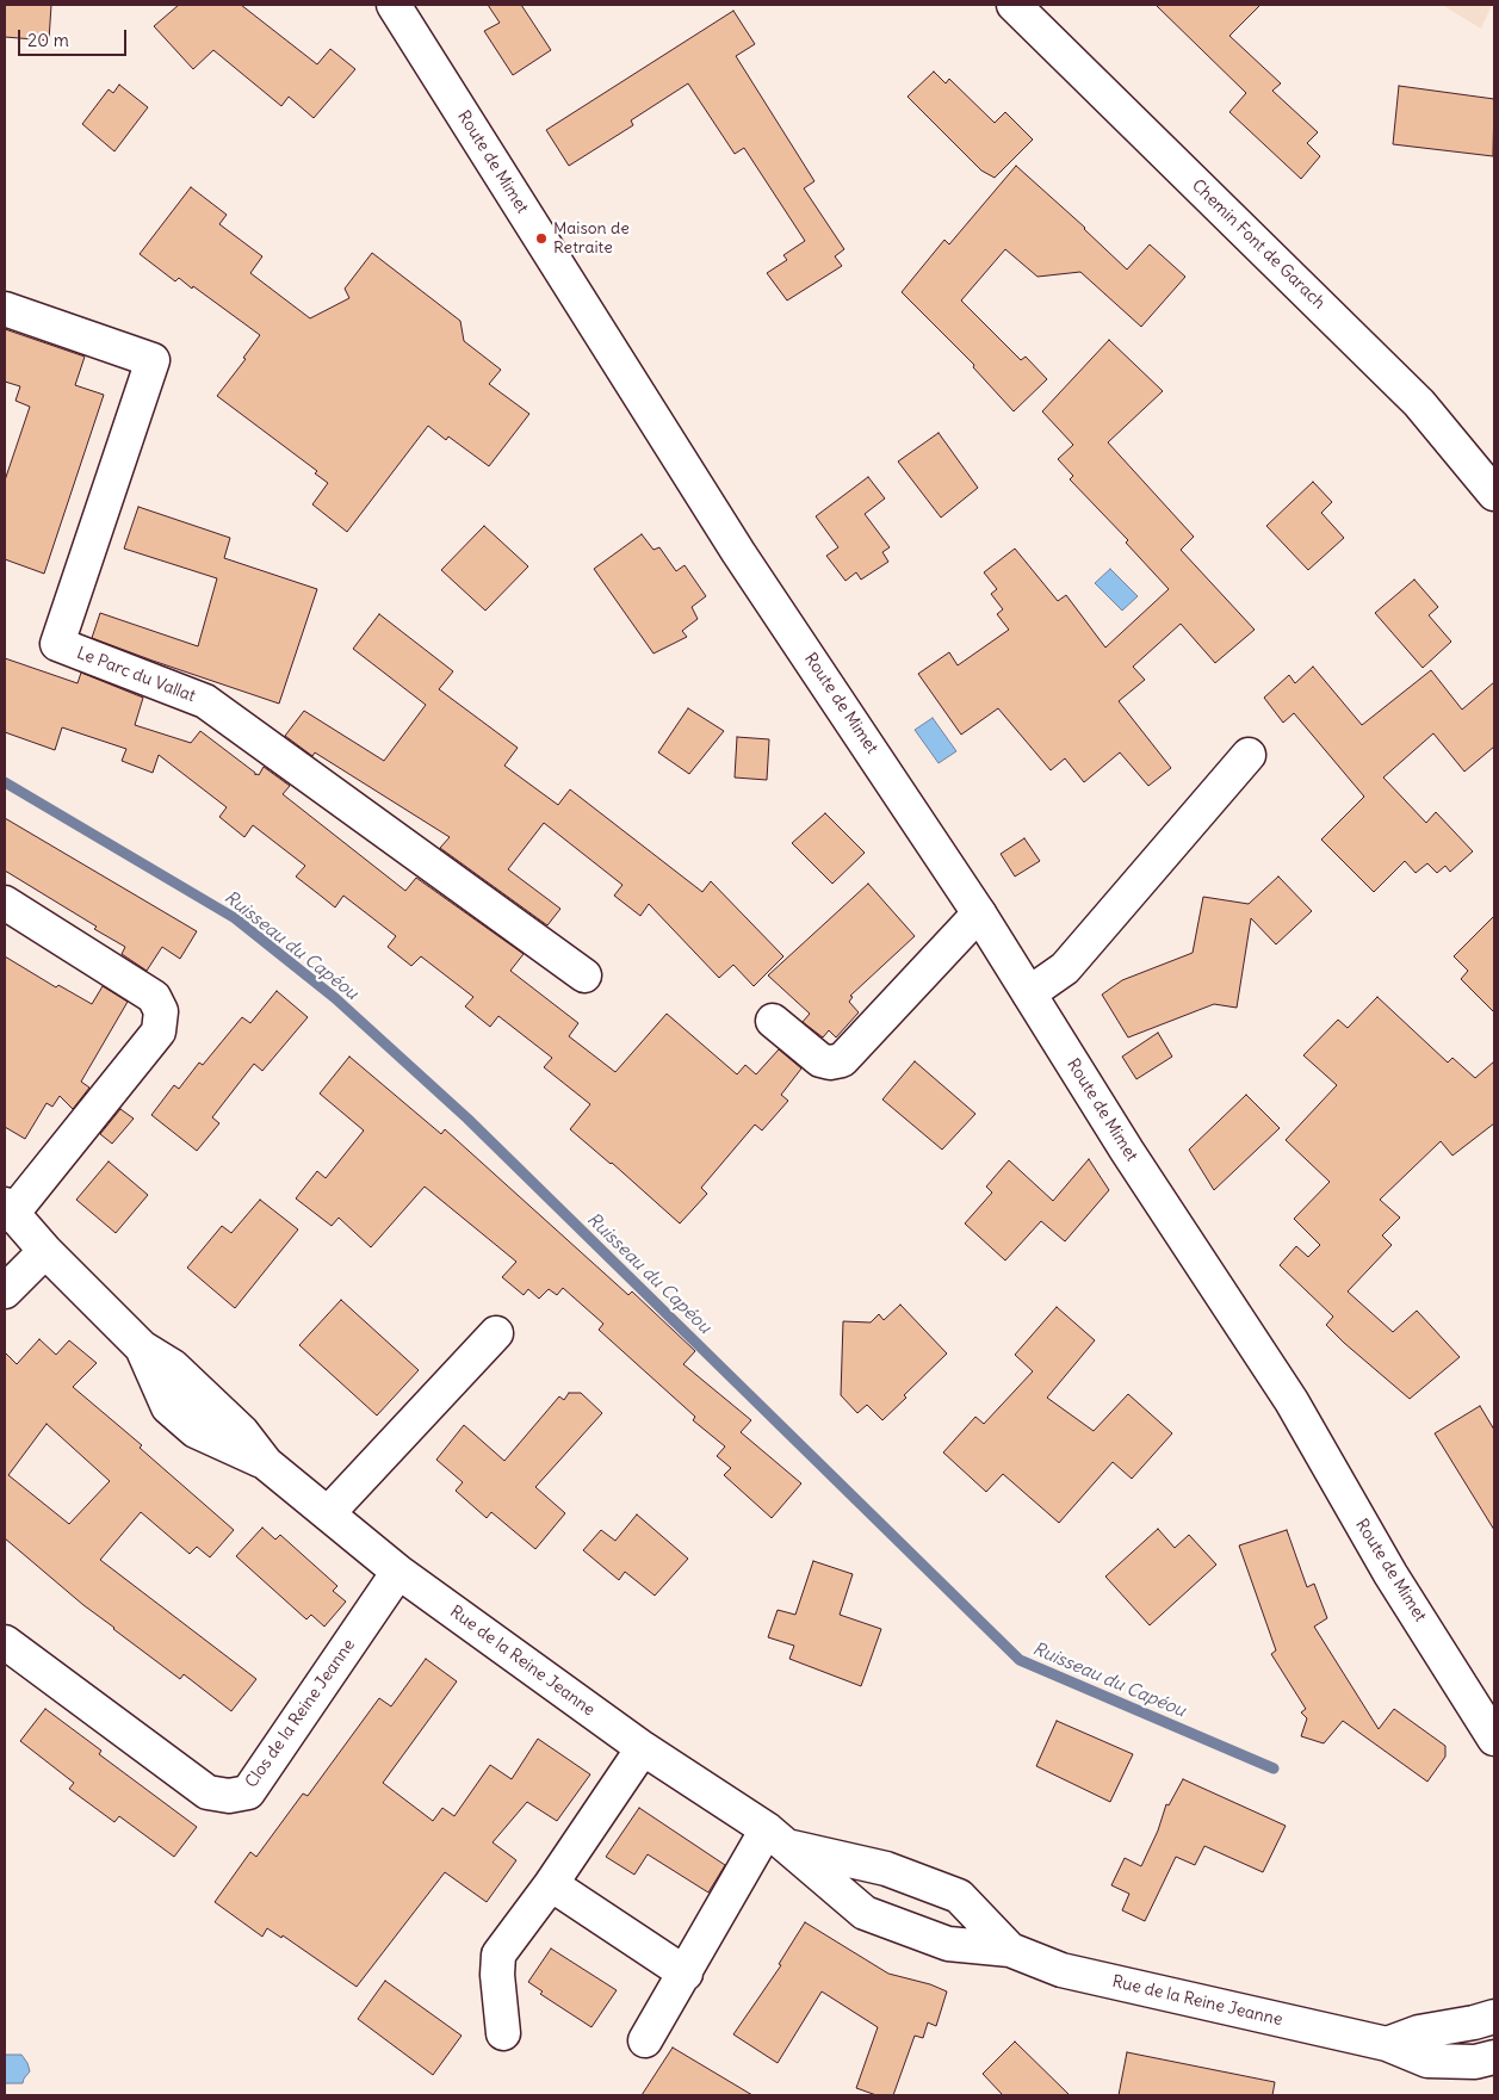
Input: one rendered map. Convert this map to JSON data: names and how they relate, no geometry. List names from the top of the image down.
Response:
{
  "streets": {
    "street": [
      "Route de Mimet",
      "Chemin Font de Garach",
      "Le Parc du Vallat",
      "Rue de la Reine Jeanne",
      "Clos de la Reine Jeanne"
    ]
  },
  "crossings": [
    ["Rue de la Reine Jeanne", "Clos de la Reine Jeanne"]
  ],
  "water": ["Ruisseau du Capéou"],
  "places": ["Maison de Retraite"],
  "scale_bar": "20 m"
}
